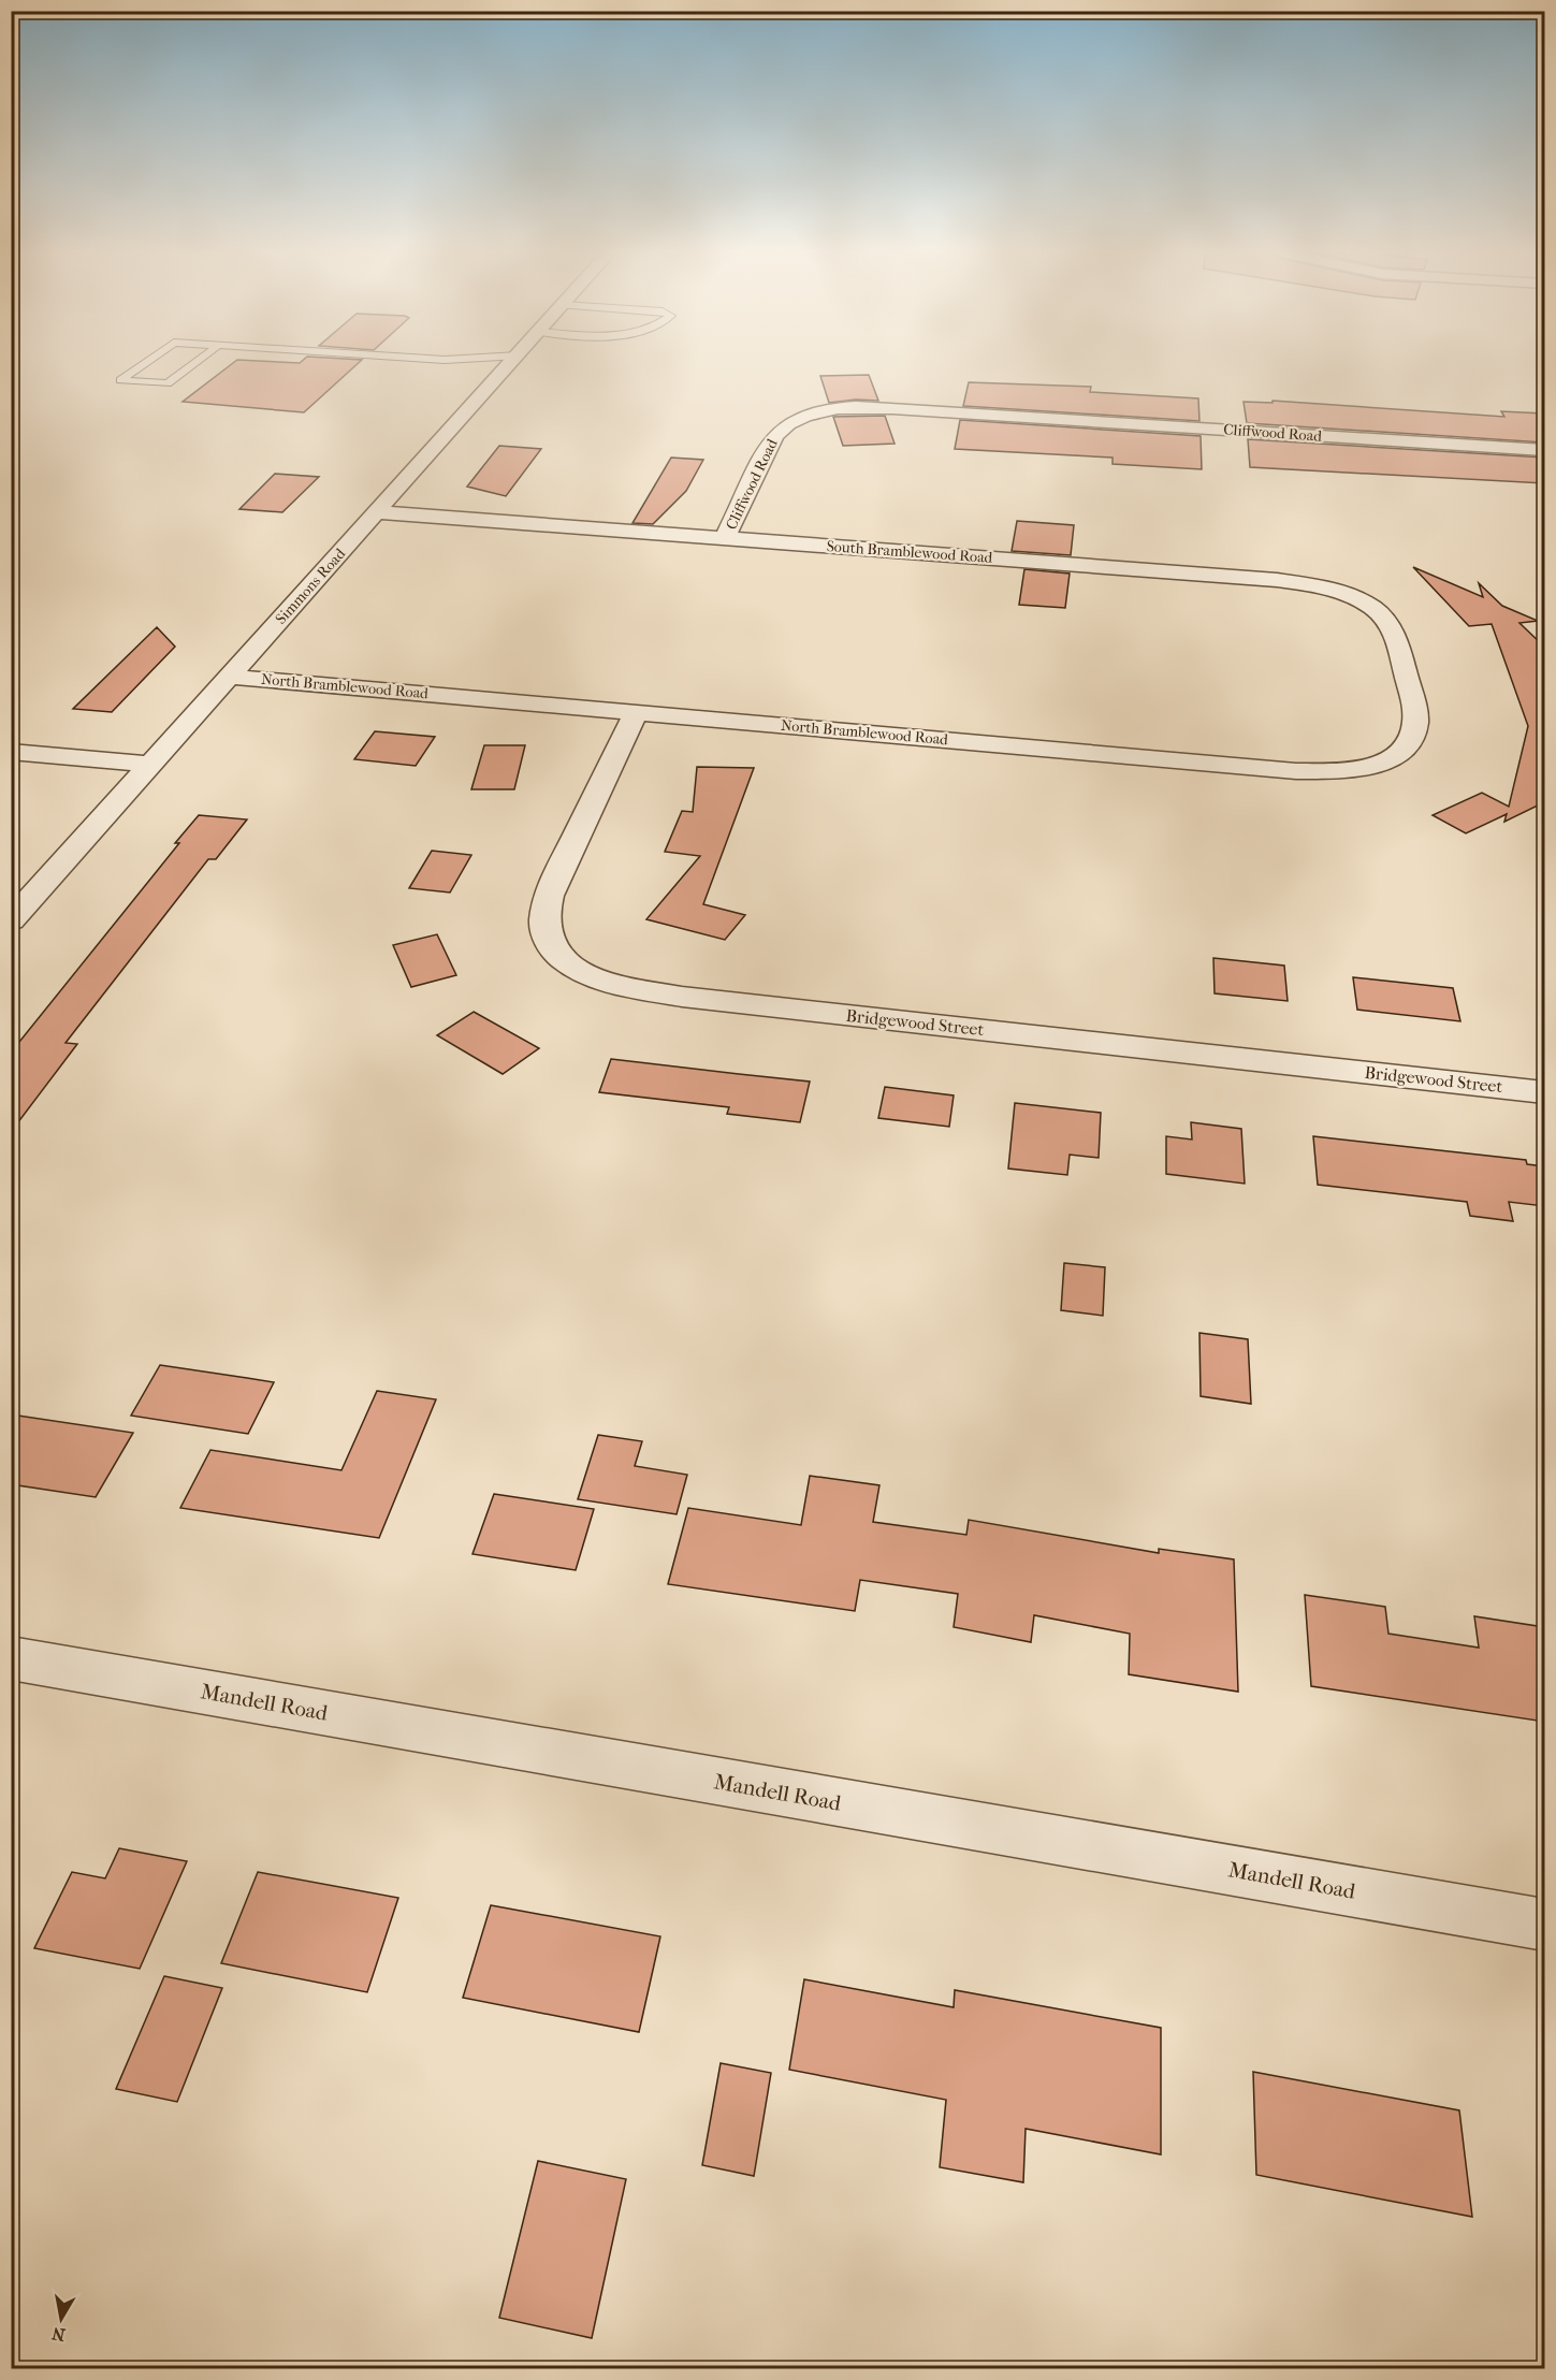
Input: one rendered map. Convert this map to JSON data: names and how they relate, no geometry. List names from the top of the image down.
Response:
{
  "streets": {
    "street": [
      "Cliffwood Road",
      "South Bramblewood Road",
      "Simmons Road",
      "North Bramblewood Road",
      "Bridgewood Street",
      "Mandell Road"
    ]
  },
  "crossings": [
    ["Cliffwood Road", "South Bramblewood Road"],
    ["South Bramblewood Road", "Simmons Road"],
    ["South Bramblewood Road", "North Bramblewood Road"],
    ["Simmons Road", "North Bramblewood Road"],
    ["North Bramblewood Road", "Bridgewood Street"]
  ],
  "north": "bottom"
}
